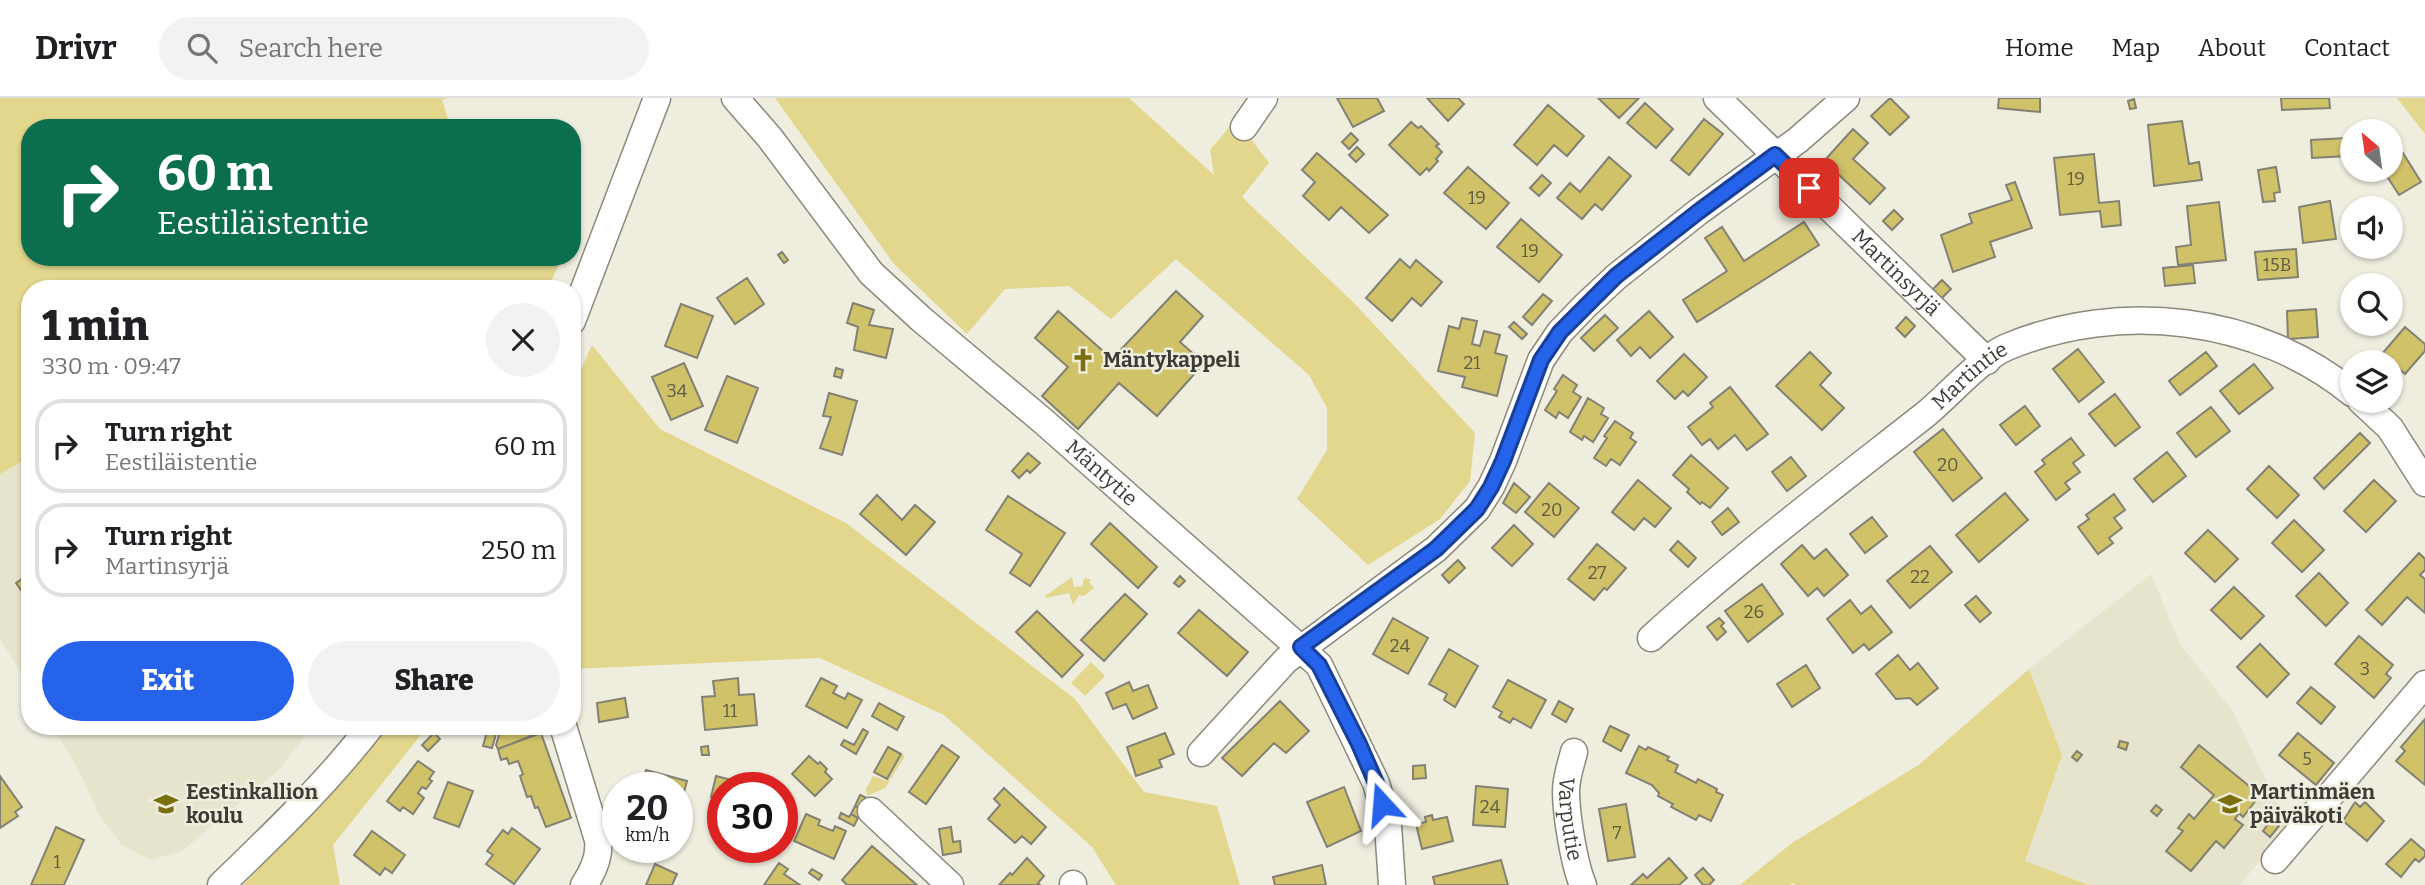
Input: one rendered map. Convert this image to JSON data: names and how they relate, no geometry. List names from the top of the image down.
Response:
{
  "streets": {
    "street": [
      "Martinsyrjä",
      "Martintie",
      "Mäntytie",
      "Varputie"
    ]
  },
  "crossings": [
    ["Martinsyrjä", "Martintie"]
  ],
  "places": {
    "church": ["Mäntykappeli"],
    "school or university": ["Eestinkallion koulu", "Martinmäen päiväkoti"]
  },
  "house_numbers": [
    "19",
    "19",
    "19",
    "15B",
    "21",
    "34",
    "20",
    "20",
    "27",
    "22",
    "26",
    "24",
    "3",
    "11",
    "5",
    "24",
    "7",
    "1"
  ],
  "north": "top left",
  "page": {
    "header": "Drivr",
    "search": "Search here",
    "nav": [
      "Home",
      "Map",
      "About",
      "Contact"
    ],
    "turn": ["60 m", "Eestiläistentie"],
    "heading": ["1 min", "330 m · 09:47"],
    "list": [
      {
        "name": "Turn right",
        "note": "Eestiläistentie",
        "value": "60 m"
      },
      {
        "name": "Turn right",
        "note": "Martinsyrjä",
        "value": "250 m"
      }
    ],
    "buttons": ["Exit", "Share"],
    "speed": "20 km/h",
    "limit": "30"
  }
}
